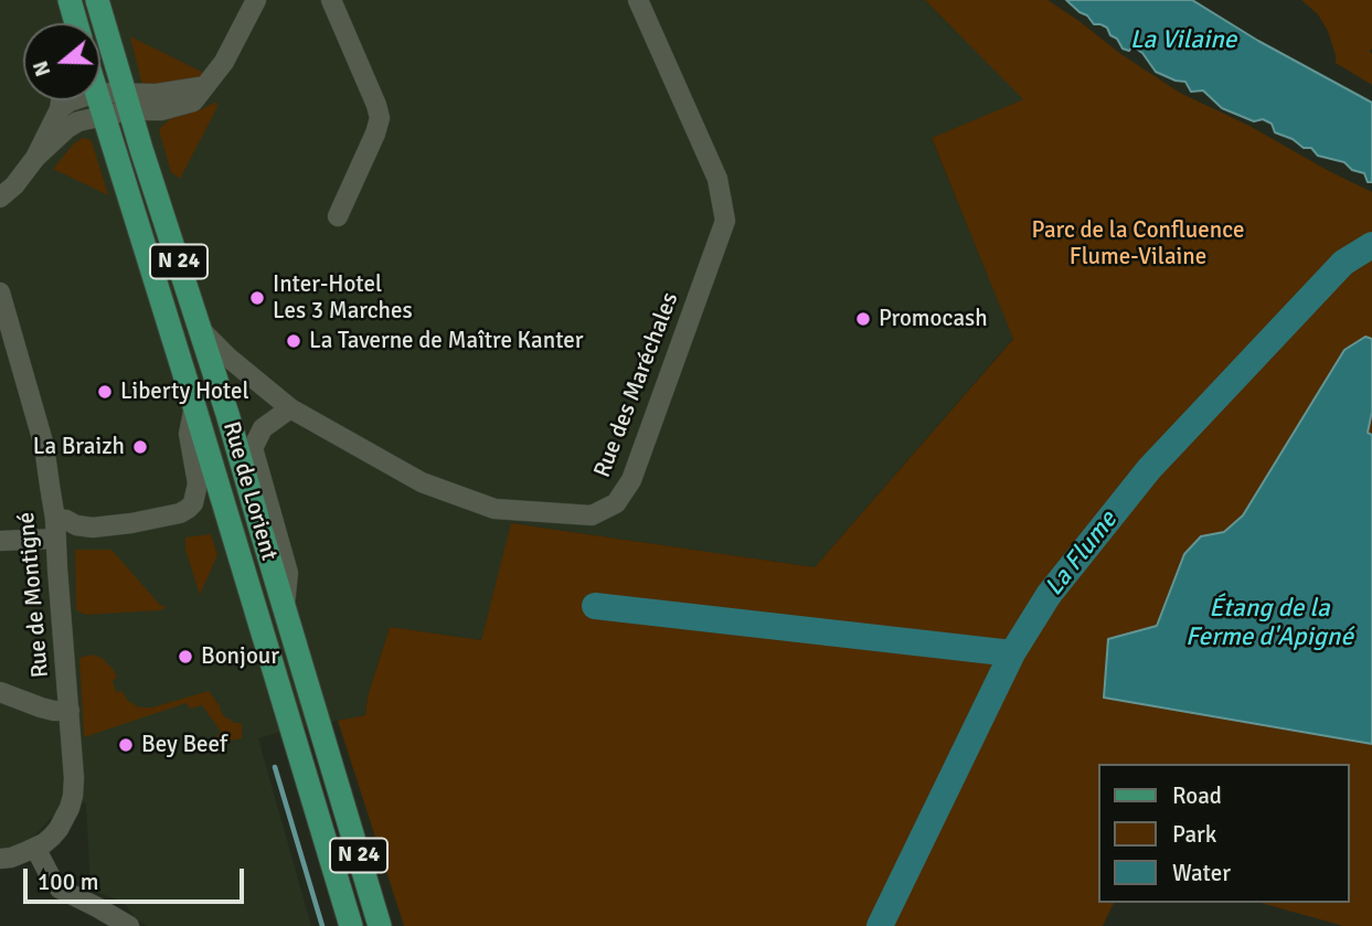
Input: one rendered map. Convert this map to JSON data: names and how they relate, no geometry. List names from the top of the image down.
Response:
{
  "streets": {
    "main road": ["N 24", "Rue de Lorient"],
    "street": ["Rue des Maréchales", "Rue de Montigné"]
  },
  "crossings": [
    ["Rue des Maréchales", "Rue de Lorient"]
  ],
  "water": ["La Vilaine", "La Flume", "Étang de la Ferme d'Apigné"],
  "parks": ["Parc de la Confluence Flume-Vilaine"],
  "places": [
    "Inter-Hotel Les 3 Marches",
    "Promocash",
    "La Taverne de Maître Kanter",
    "Liberty Hotel",
    "La Braizh",
    "Bonjour",
    "Bey Beef"
  ],
  "legend": ["Road", "Park", "Water"],
  "scale_bar": "100 m",
  "north": "left"
}
